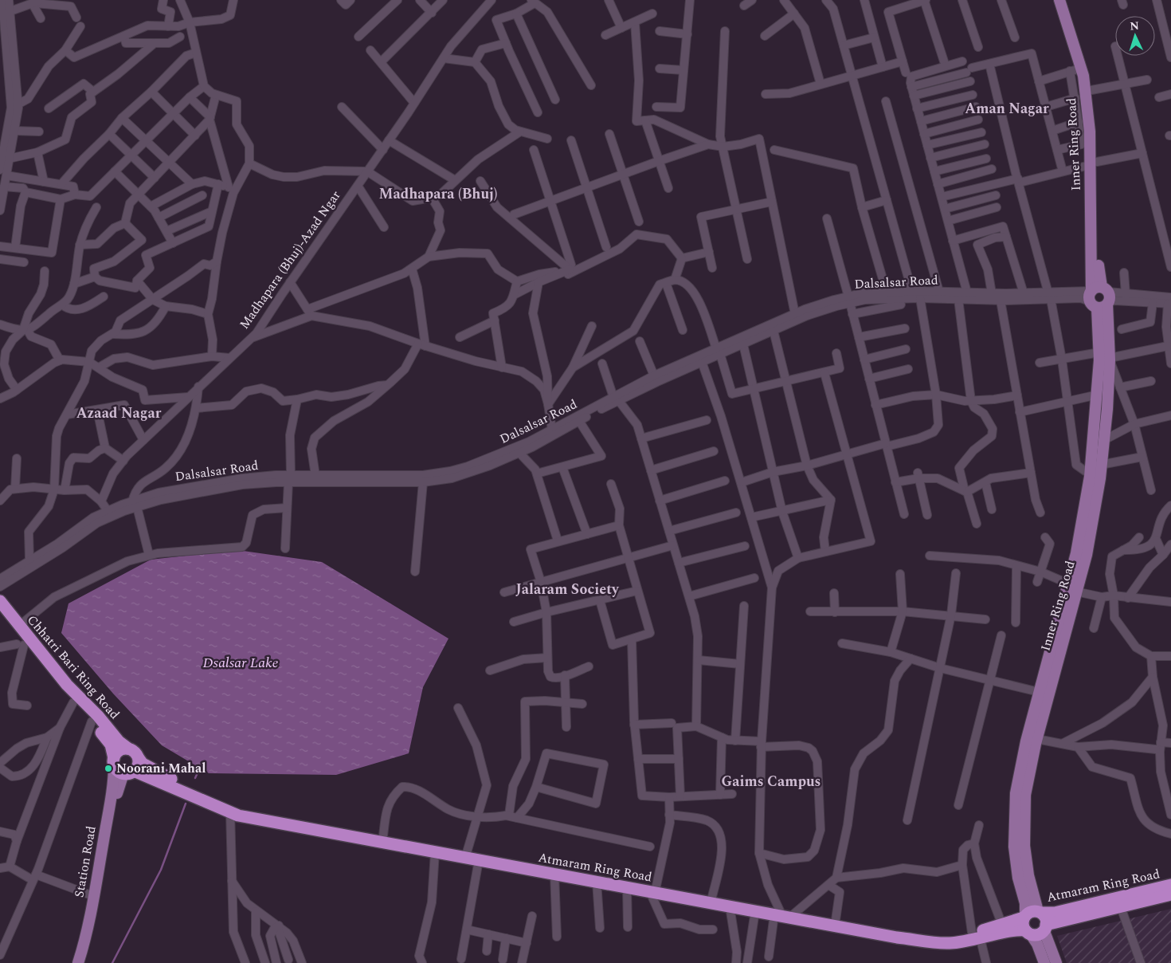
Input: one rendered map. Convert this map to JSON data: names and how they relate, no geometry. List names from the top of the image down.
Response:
{
  "streets": {
    "highway": ["Chhatri Bari Ring Road", "Atmaram Ring Road"],
    "main road": ["Inner Ring Road", "Station Road"],
    "street": ["Madhapara (Bhuj)-Azad Ngar", "Dalsalsar Road"]
  },
  "crossings": [
    ["Inner Ring Road", "Dalsalsar Road"],
    ["Inner Ring Road", "Atmaram Ring Road"],
    ["Chhatri Bari Ring Road", "Station Road"],
    ["Chhatri Bari Ring Road", "Atmaram Ring Road"],
    ["Station Road", "Atmaram Ring Road"]
  ],
  "districts": [
    "Aman Nagar",
    "Madhapara (Bhuj)",
    "Azaad Nagar",
    "Jalaram Society",
    "Gaims Campus"
  ],
  "water": ["Dsalsar Lake"],
  "places": ["Noorani Mahal"],
  "north": "top"
}
